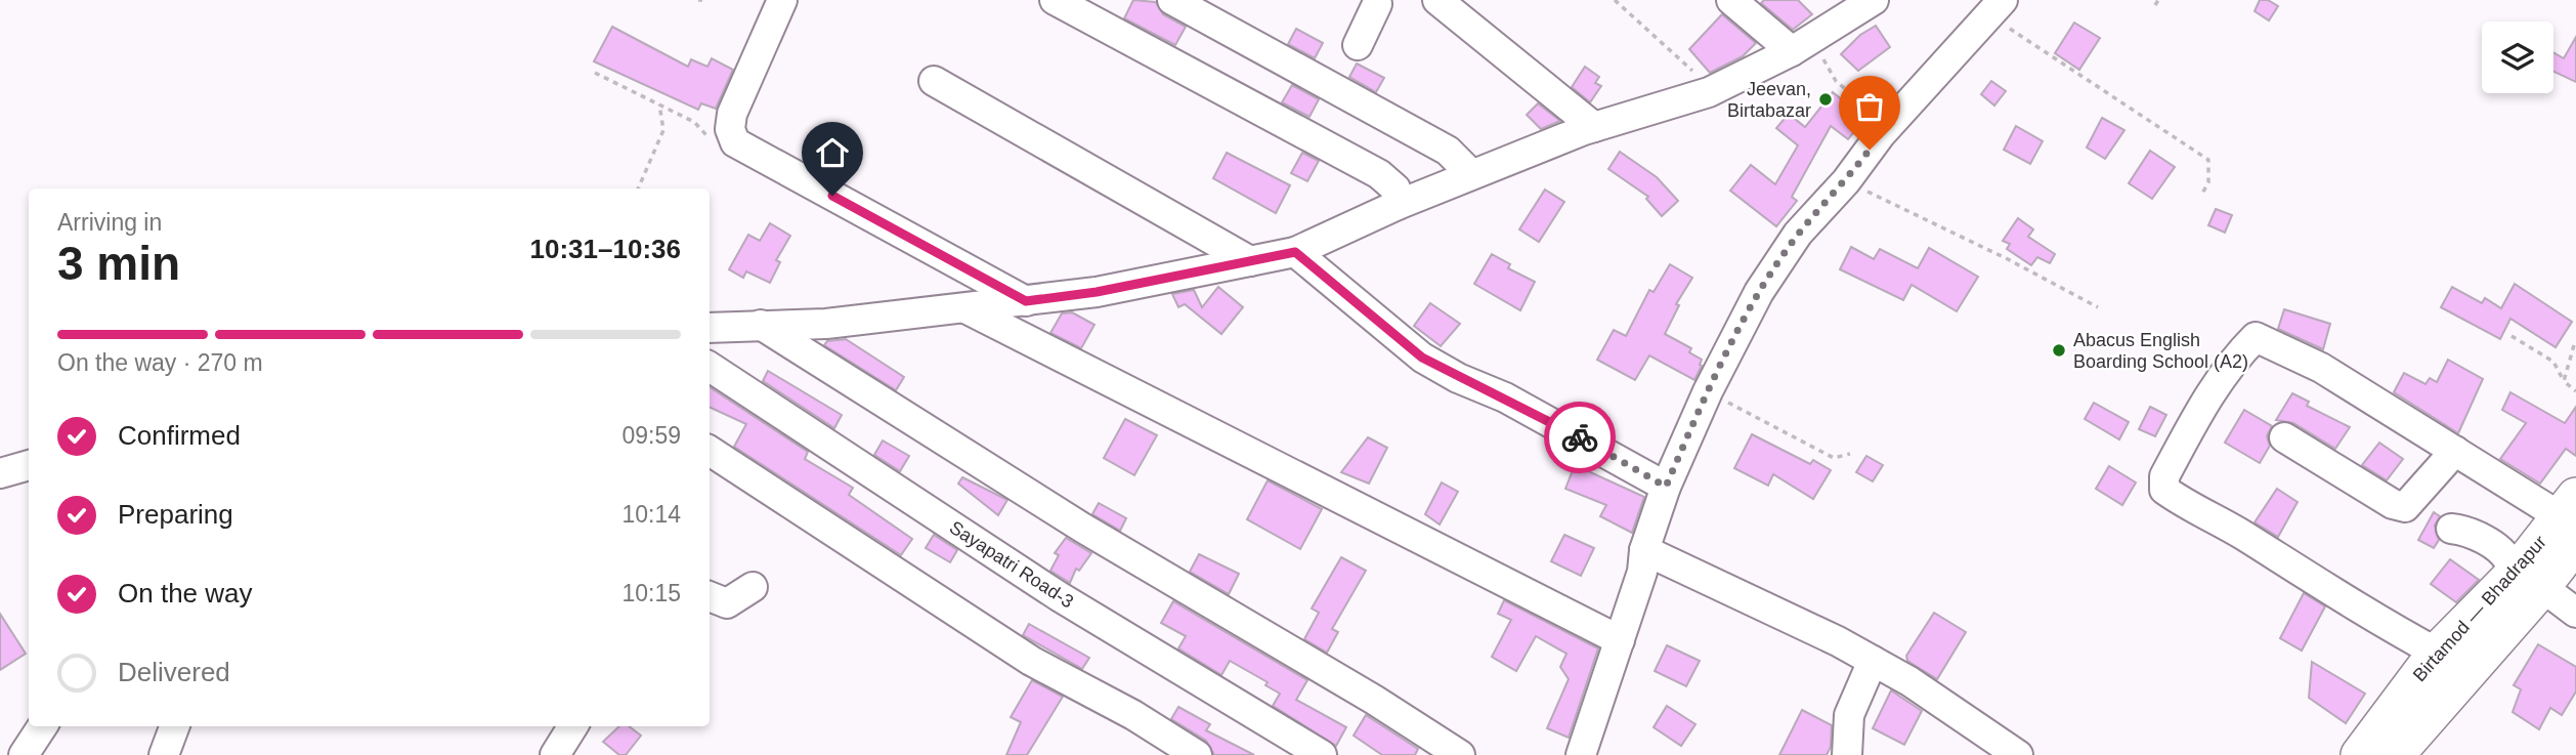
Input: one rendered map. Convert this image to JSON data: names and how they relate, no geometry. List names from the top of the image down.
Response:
{
  "streets": {
    "main road": ["Birtamod — Bhadrapur"],
    "street": ["Sayapatri Road-3"]
  },
  "places": ["Jeevan, Birtabazar", "Abacus English Boarding School (A2)"],
  "page": {
    "heading": ["3 min", "Arriving in", "10:31–10:36"],
    "bar": "On the way · 270 m",
    "list": [
      ["Confirmed", "09:59"],
      ["Preparing", "10:14"],
      ["On the way", "10:15"],
      "Delivered"
    ]
  }
}
